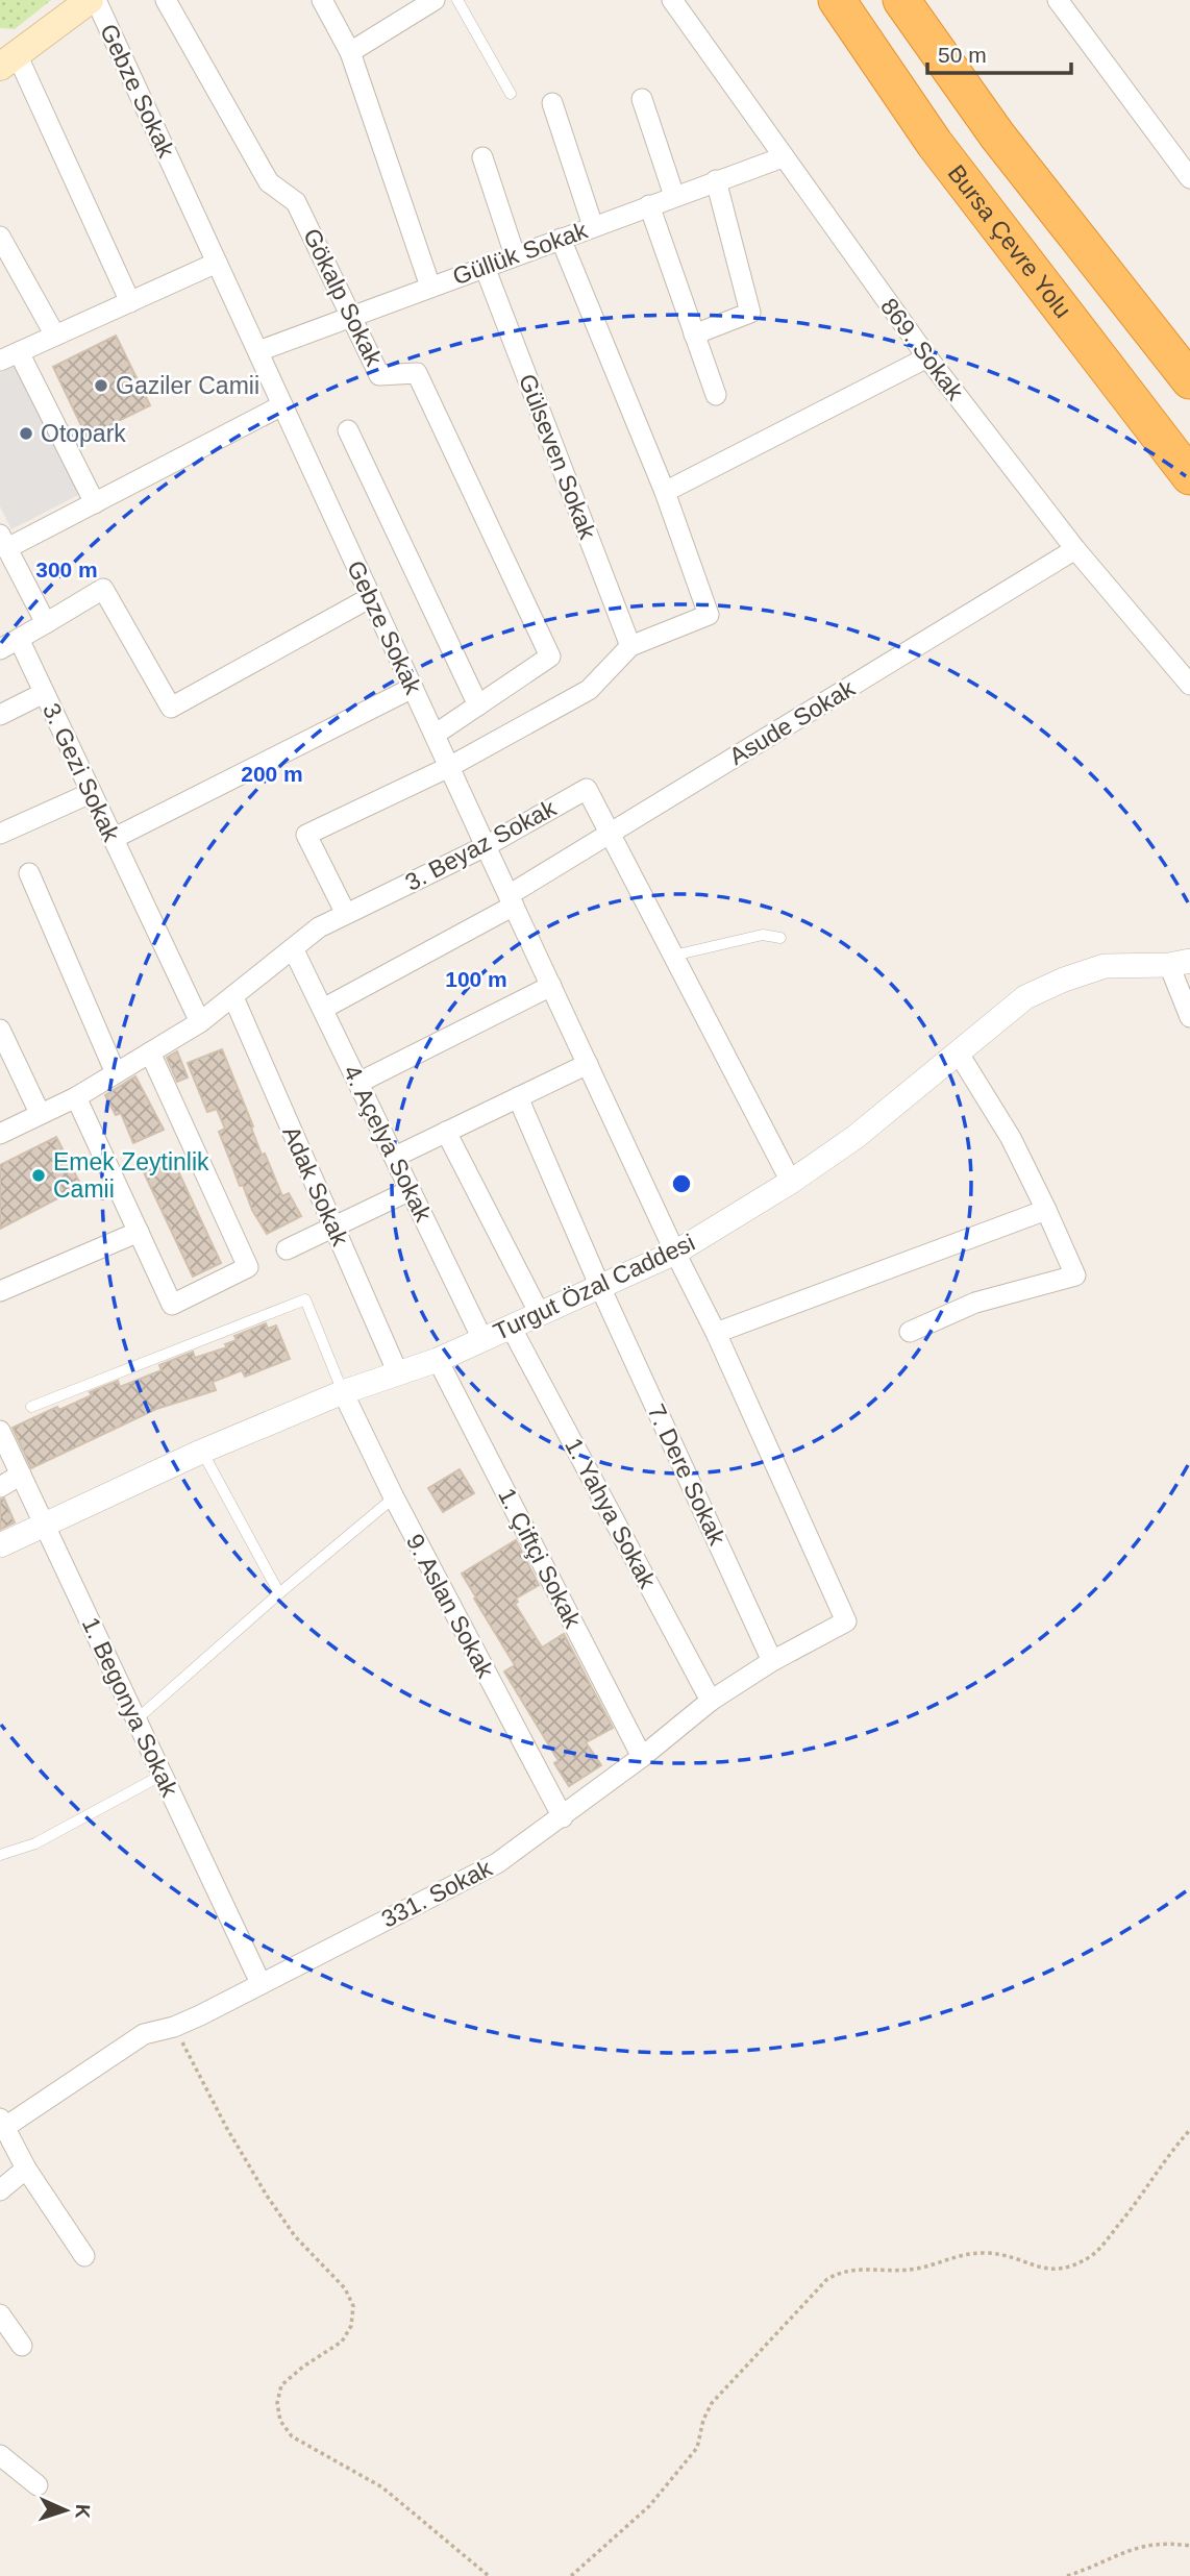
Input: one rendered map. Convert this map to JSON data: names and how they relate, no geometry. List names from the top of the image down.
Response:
{
  "streets": {
    "highway": ["Bursa Çevre Yolu"],
    "street": [
      "Gebze Sokak",
      "Güllük Sokak",
      "Gökalp Sokak",
      "869. Sokak",
      "Gülseven Sokak",
      "Asude Sokak",
      "3. Gezi Sokak",
      "3. Beyaz Sokak",
      "4. Açelya Sokak",
      "Adak Sokak",
      "Turgut Özal Caddesi",
      "7. Dere Sokak",
      "1. Yahya Sokak",
      "1. Çiftçi Sokak",
      "9. Aslan Sokak",
      "1. Begonya Sokak",
      "331. Sokak"
    ]
  },
  "crossings": [
    ["Gebze Sokak", "Güllük Sokak"],
    ["Gebze Sokak", "Asude Sokak"],
    ["Gebze Sokak", "3. Beyaz Sokak"],
    ["Gebze Sokak", "Turgut Özal Caddesi"],
    ["Gebze Sokak", "331. Sokak"],
    ["Güllük Sokak", "Gökalp Sokak"],
    ["Güllük Sokak", "869. Sokak"],
    ["Güllük Sokak", "Gülseven Sokak"],
    ["869. Sokak", "Asude Sokak"],
    ["Asude Sokak", "3. Beyaz Sokak"],
    ["Asude Sokak", "4. Açelya Sokak"],
    ["3. Gezi Sokak", "3. Beyaz Sokak"],
    ["3. Beyaz Sokak", "4. Açelya Sokak"],
    ["3. Beyaz Sokak", "Adak Sokak"],
    ["3. Beyaz Sokak", "Turgut Özal Caddesi"],
    ["4. Açelya Sokak", "Turgut Özal Caddesi"],
    ["Adak Sokak", "Turgut Özal Caddesi"],
    ["Turgut Özal Caddesi", "7. Dere Sokak"],
    ["Turgut Özal Caddesi", "1. Yahya Sokak"],
    ["Turgut Özal Caddesi", "1. Çiftçi Sokak"],
    ["Turgut Özal Caddesi", "9. Aslan Sokak"],
    ["Turgut Özal Caddesi", "1. Begonya Sokak"],
    ["7. Dere Sokak", "331. Sokak"],
    ["1. Yahya Sokak", "331. Sokak"],
    ["1. Çiftçi Sokak", "331. Sokak"],
    ["9. Aslan Sokak", "331. Sokak"],
    ["1. Begonya Sokak", "331. Sokak"]
  ],
  "places": ["Gaziler Camii", "Otopark", "Emek Zeytinlik Camii"],
  "scale_bar": "50 m",
  "north": "right",
  "rings": ["300 m", "200 m", "100 m"]
}
